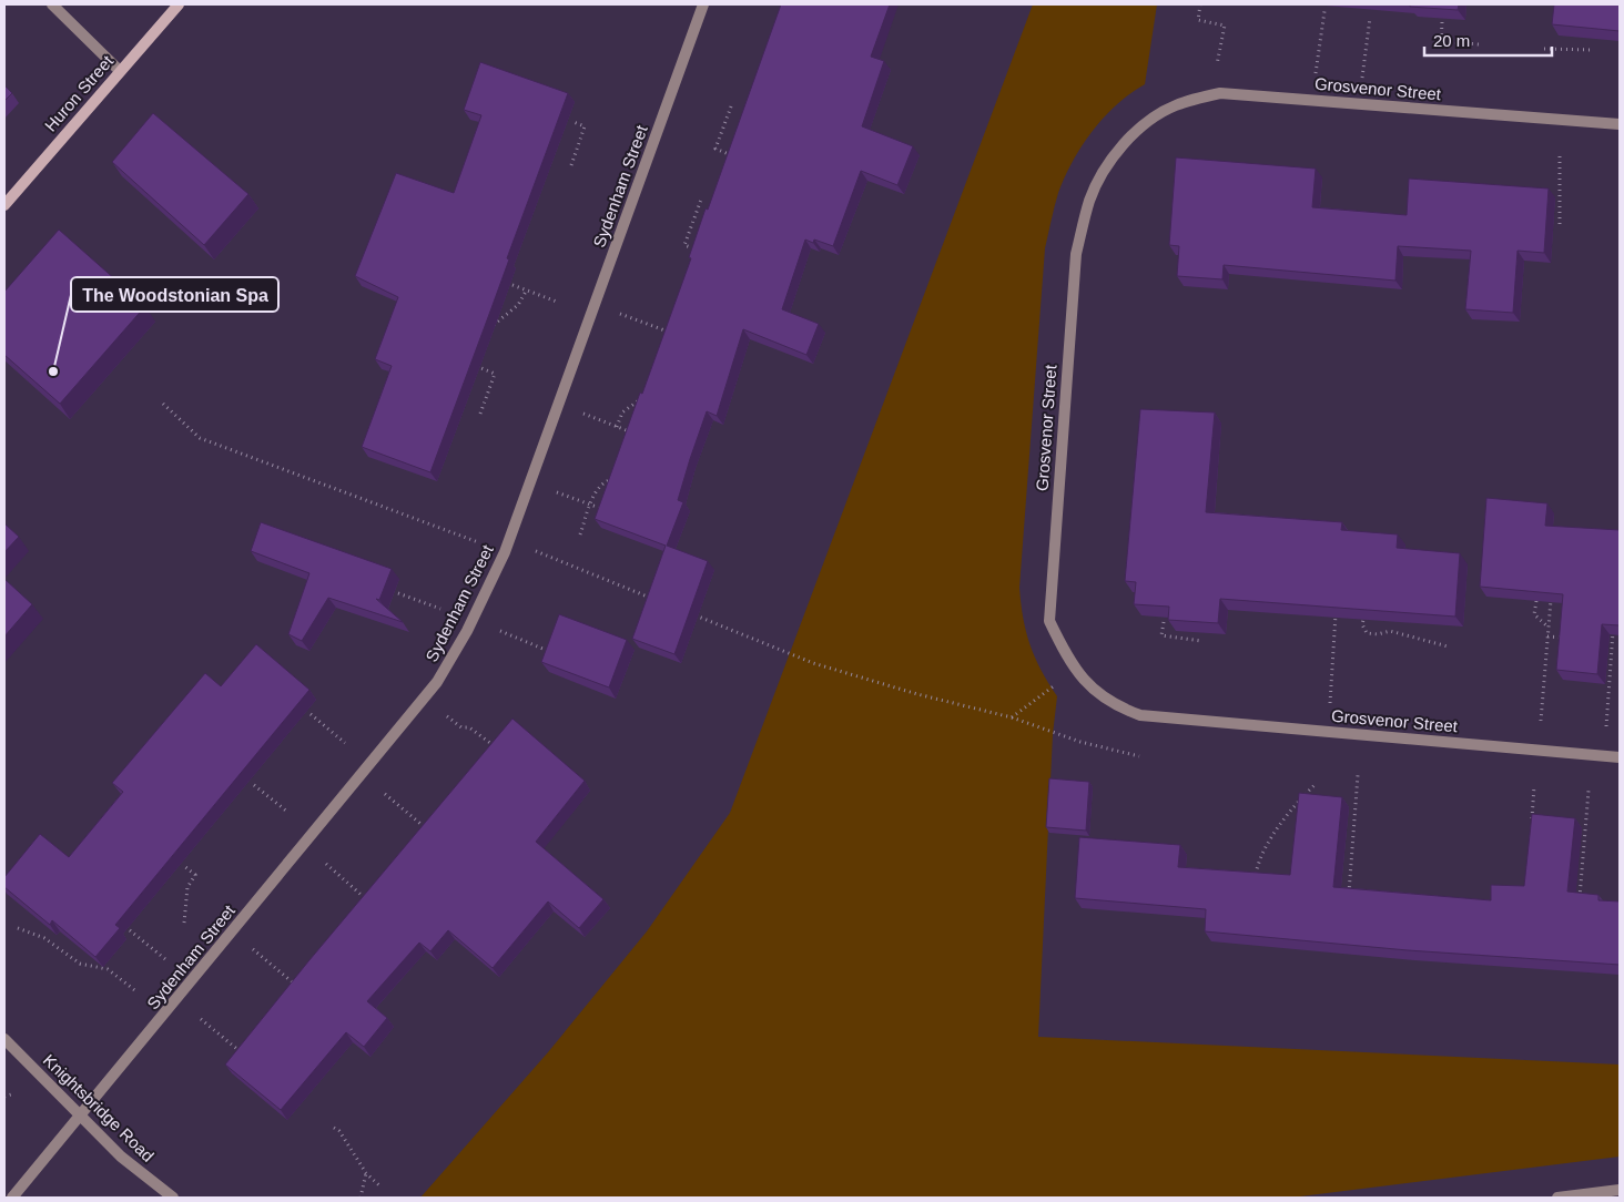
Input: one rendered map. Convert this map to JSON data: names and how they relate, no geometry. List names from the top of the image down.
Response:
{
  "streets": {
    "main road": ["Huron Street"],
    "street": ["Grosvenor Street", "Sydenham Street", "Knightsbridge Road"]
  },
  "crossings": [
    ["Sydenham Street", "Knightsbridge Road"]
  ],
  "places": ["The Woodstonian Spa"],
  "scale_bar": "20 m"
}
